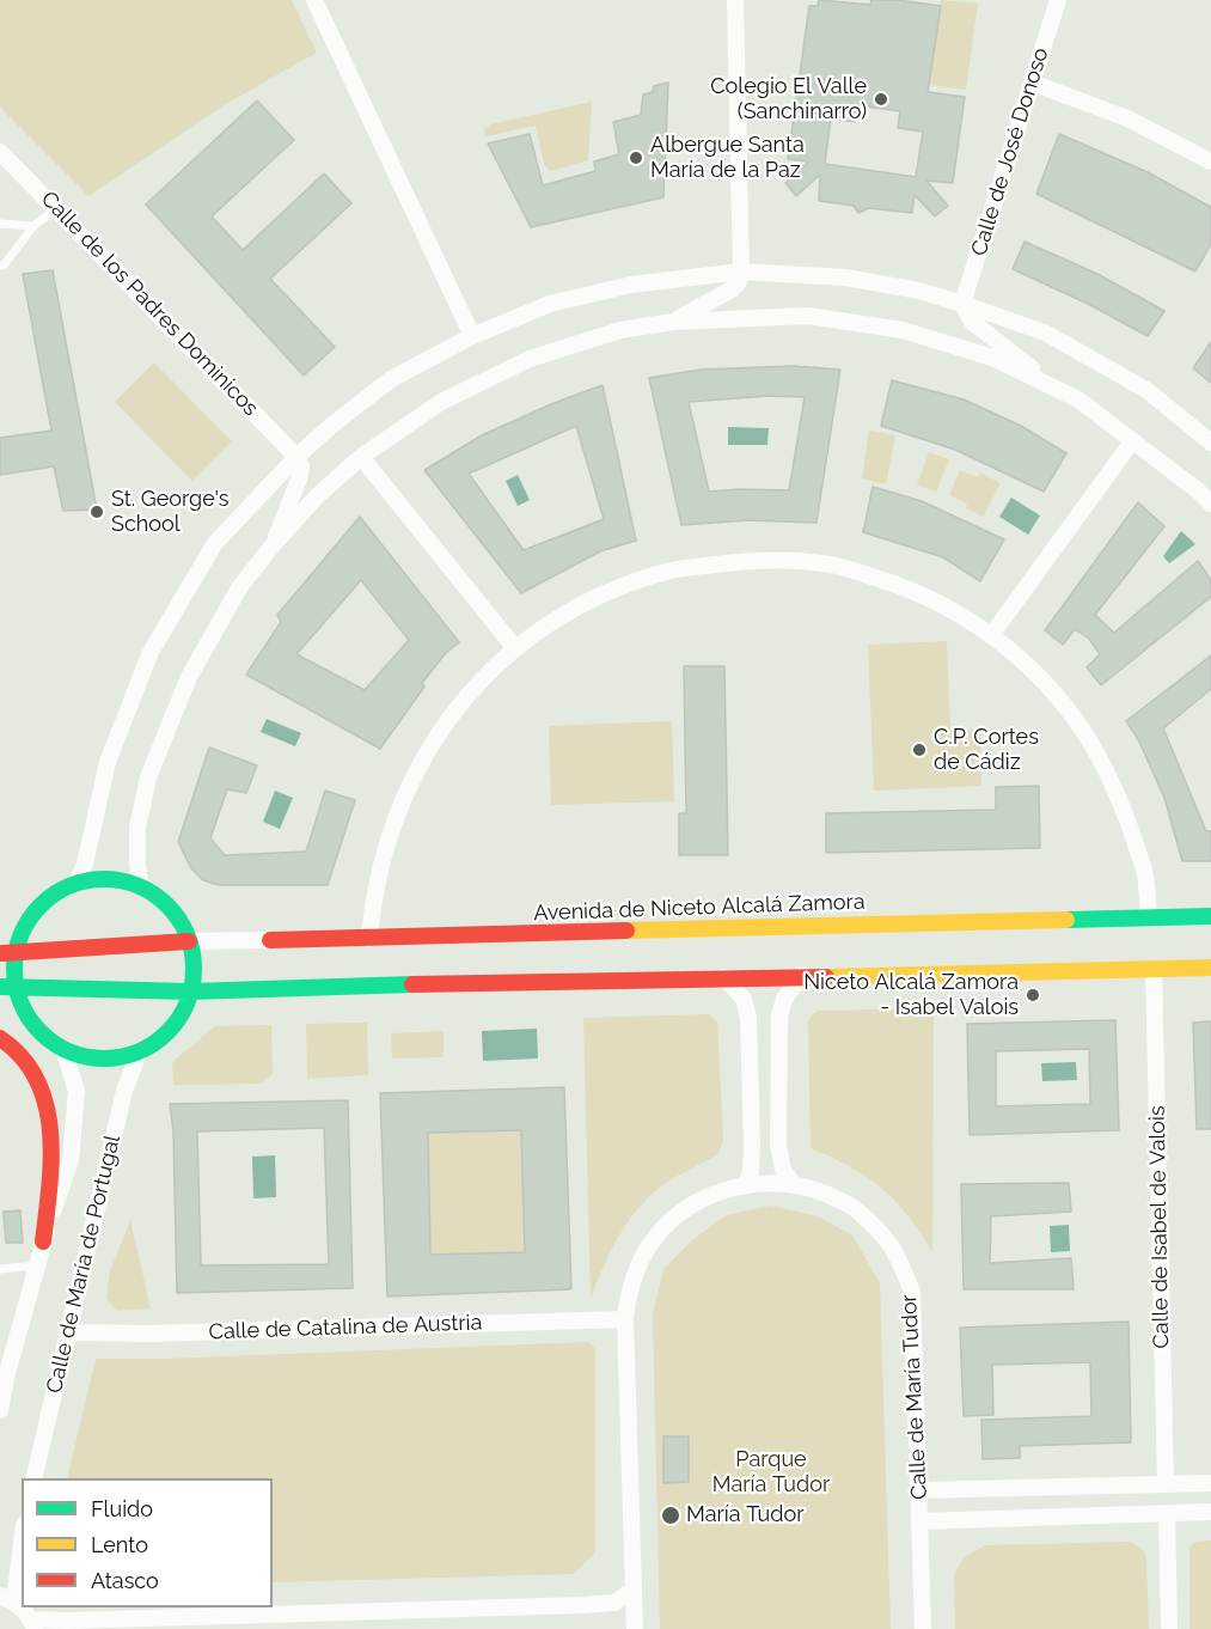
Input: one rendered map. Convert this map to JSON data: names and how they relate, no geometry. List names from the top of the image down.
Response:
{
  "streets": {
    "street": [
      "Calle de José Donoso",
      "Calle de los Padres Dominicos",
      "Avenida de Niceto Alcalá Zamora",
      "Calle de Isabel de Valois",
      "Calle de María de Portugal",
      "Calle de Catalina de Austria",
      "Calle de María Tudor"
    ]
  },
  "crossings": [
    ["Calle de María de Portugal", "Calle de Catalina de Austria"],
    ["Calle de Catalina de Austria", "Calle de María Tudor"]
  ],
  "parks": ["Parque María Tudor"],
  "places": [
    "Colegio El Valle (Sanchinarro)",
    "Albergue Santa María de la Paz",
    "St. George's School",
    "C.P. Cortes de Cádiz",
    "Niceto Alcalá Zamora - Isabel Valois",
    "María Tudor"
  ],
  "legend": ["Fluido", "Lento", "Atasco"]
}
